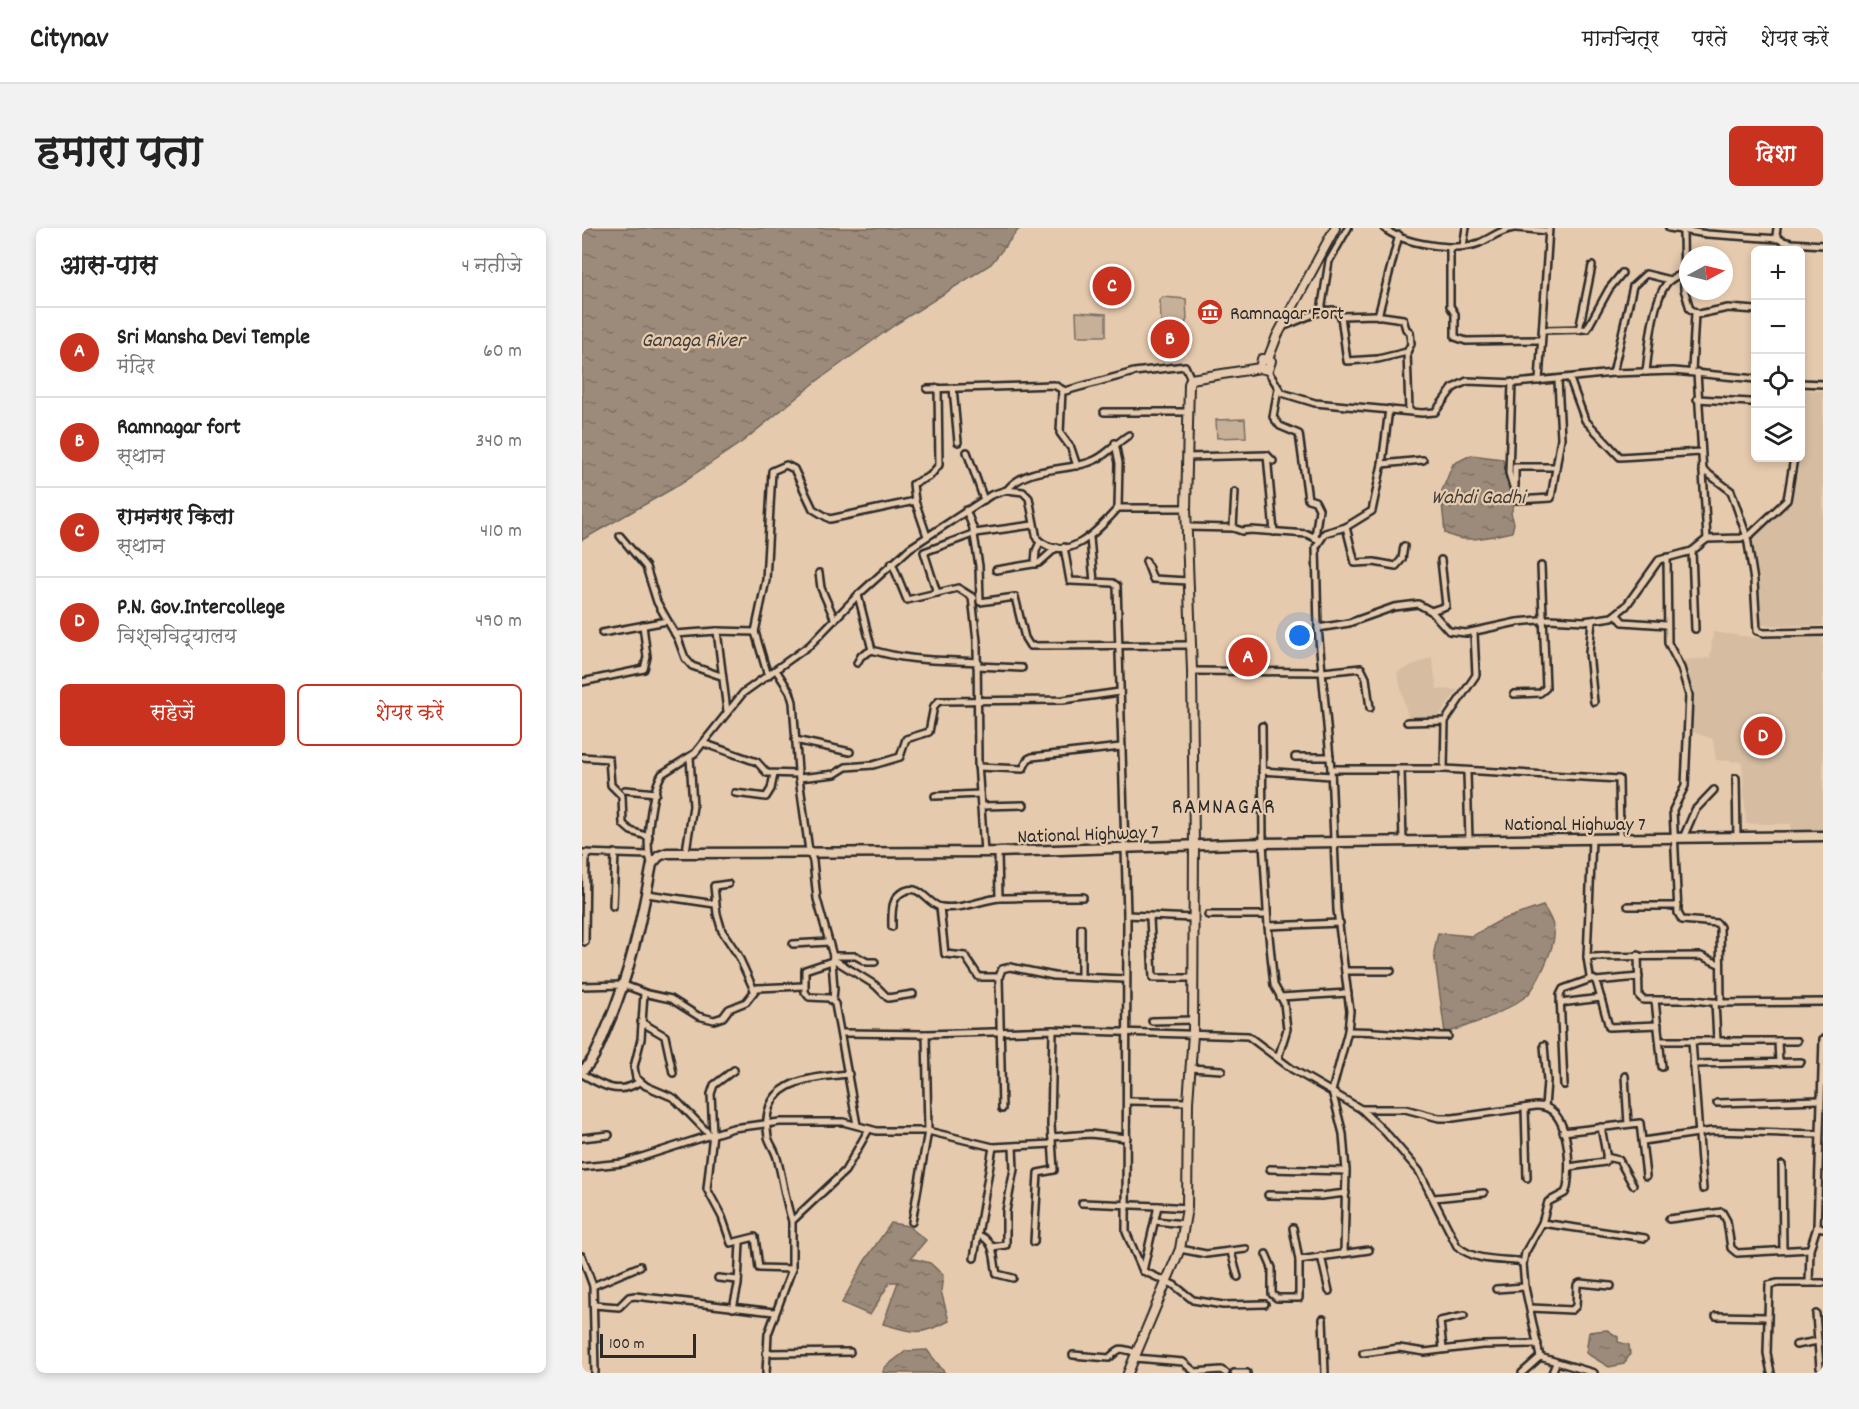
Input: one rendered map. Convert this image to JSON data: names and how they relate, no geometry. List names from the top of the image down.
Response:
{
  "streets": {
    "main road": ["National Highway 7"]
  },
  "districts": ["RAMNAGAR"],
  "water": ["Ganaga River", "Wahdi Gadhi"],
  "places": {
    "museum": ["Ramnagar Fort"]
  },
  "scale_bar": "100 m",
  "north": "right",
  "page": {
    "header": "Citynav",
    "nav": ["मानचित्र", "परतें", "शेयर करें"],
    "title": "हमारा पता",
    "buttons": [
      "दिशा",
      ["सहेजें", "शेयर करें"]
    ],
    "heading": ["आस-पास", "4 नतीजे"],
    "map_buttons": ["+", "−"],
    "pins": [
      "C",
      "B",
      "A",
      "D"
    ],
    "list": [
      {
        "mark": "A",
        "name": "Sri Mansha Devi Temple",
        "note": "मंदिर",
        "value": "60 m"
      },
      {
        "mark": "B",
        "name": "Ramnagar fort",
        "note": "स्थान",
        "value": "340 m"
      },
      {
        "mark": "C",
        "name": "रामनगर किला",
        "note": "स्थान",
        "value": "410 m"
      },
      {
        "mark": "D",
        "name": "P.N. Gov.Intercollege",
        "note": "विश्वविद्यालय",
        "value": "490 m"
      }
    ],
    "scale": "100 m"
  }
}
